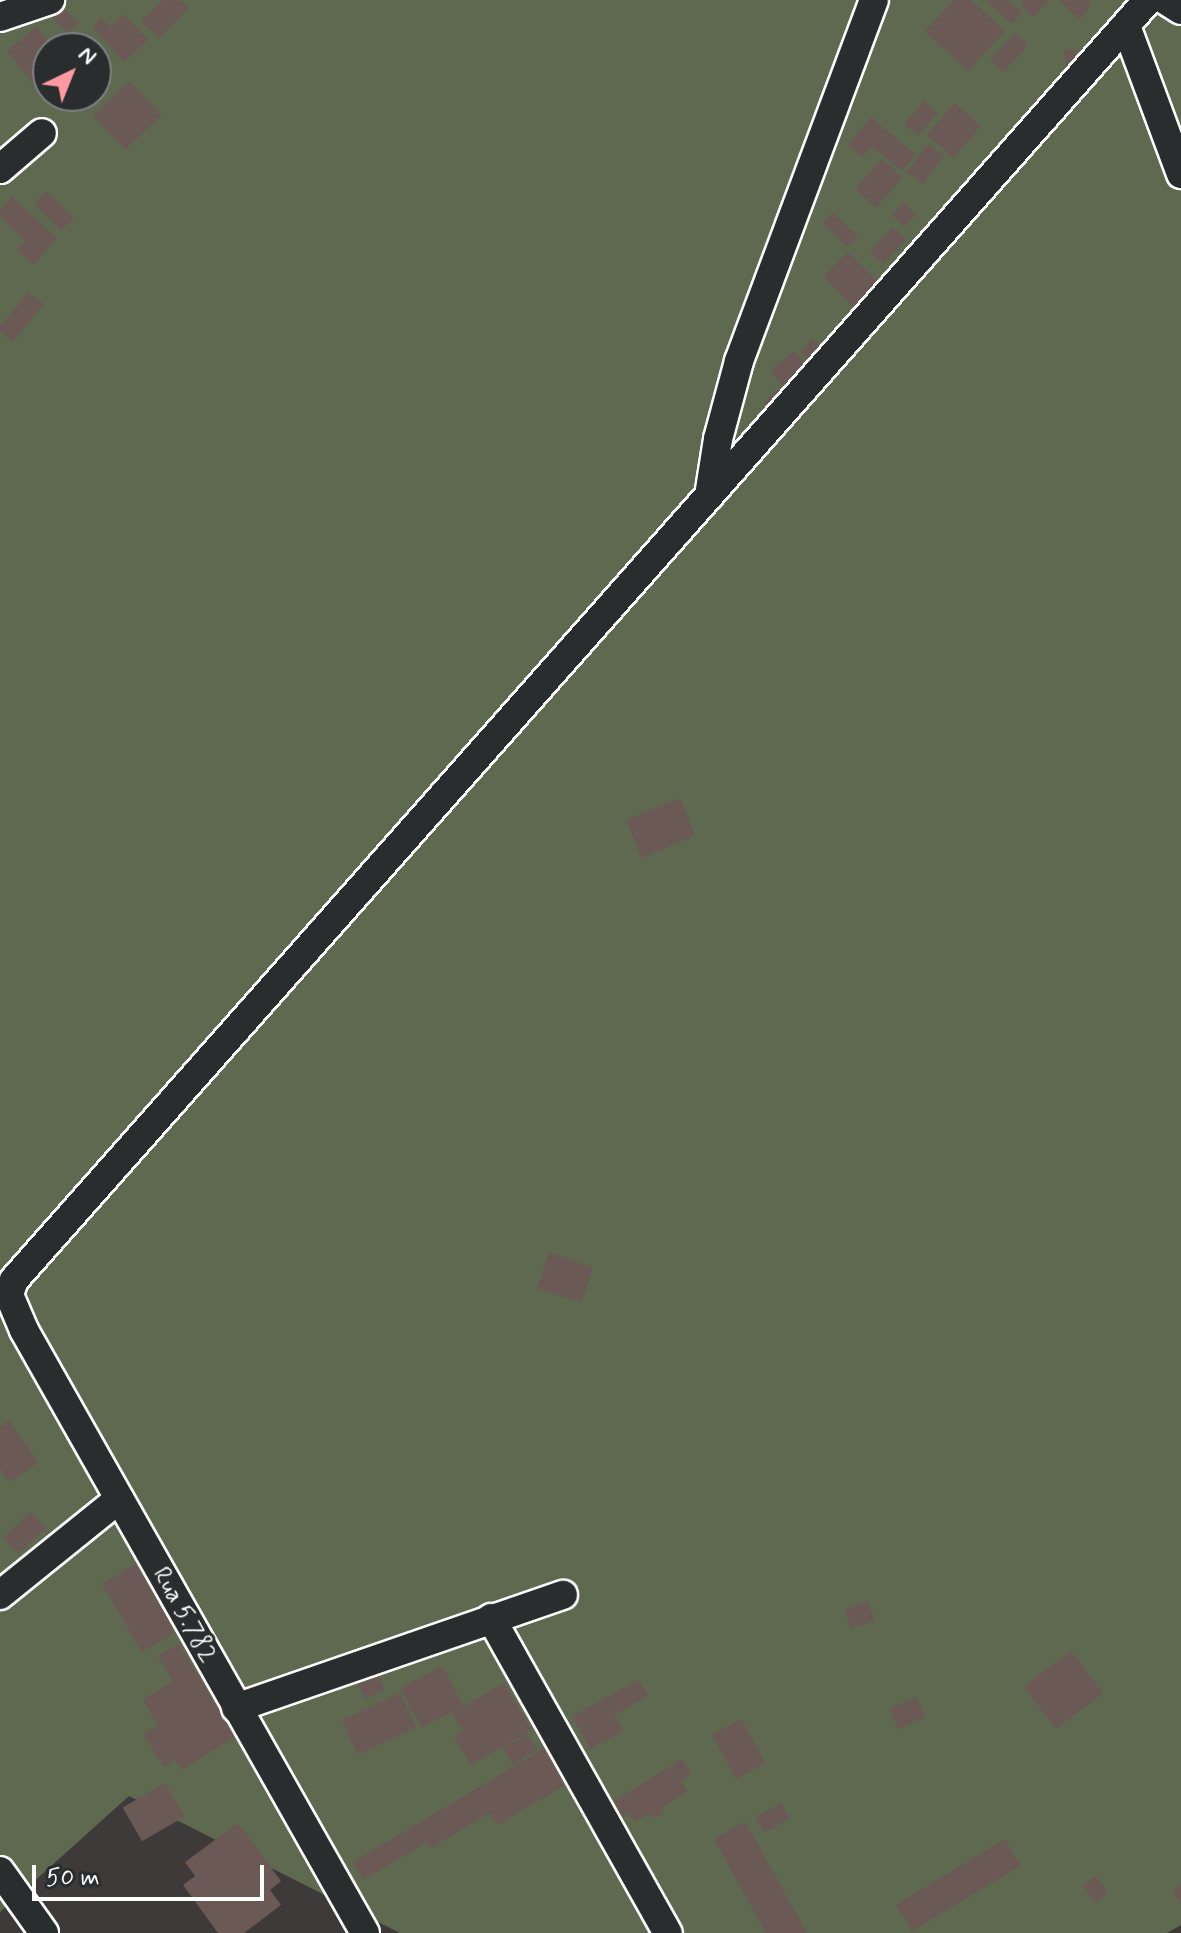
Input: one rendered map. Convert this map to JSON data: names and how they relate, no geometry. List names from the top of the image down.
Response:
{
  "streets": {
    "street": ["Rua 5.782"]
  },
  "scale_bar": "50 m",
  "north": "top right"
}
